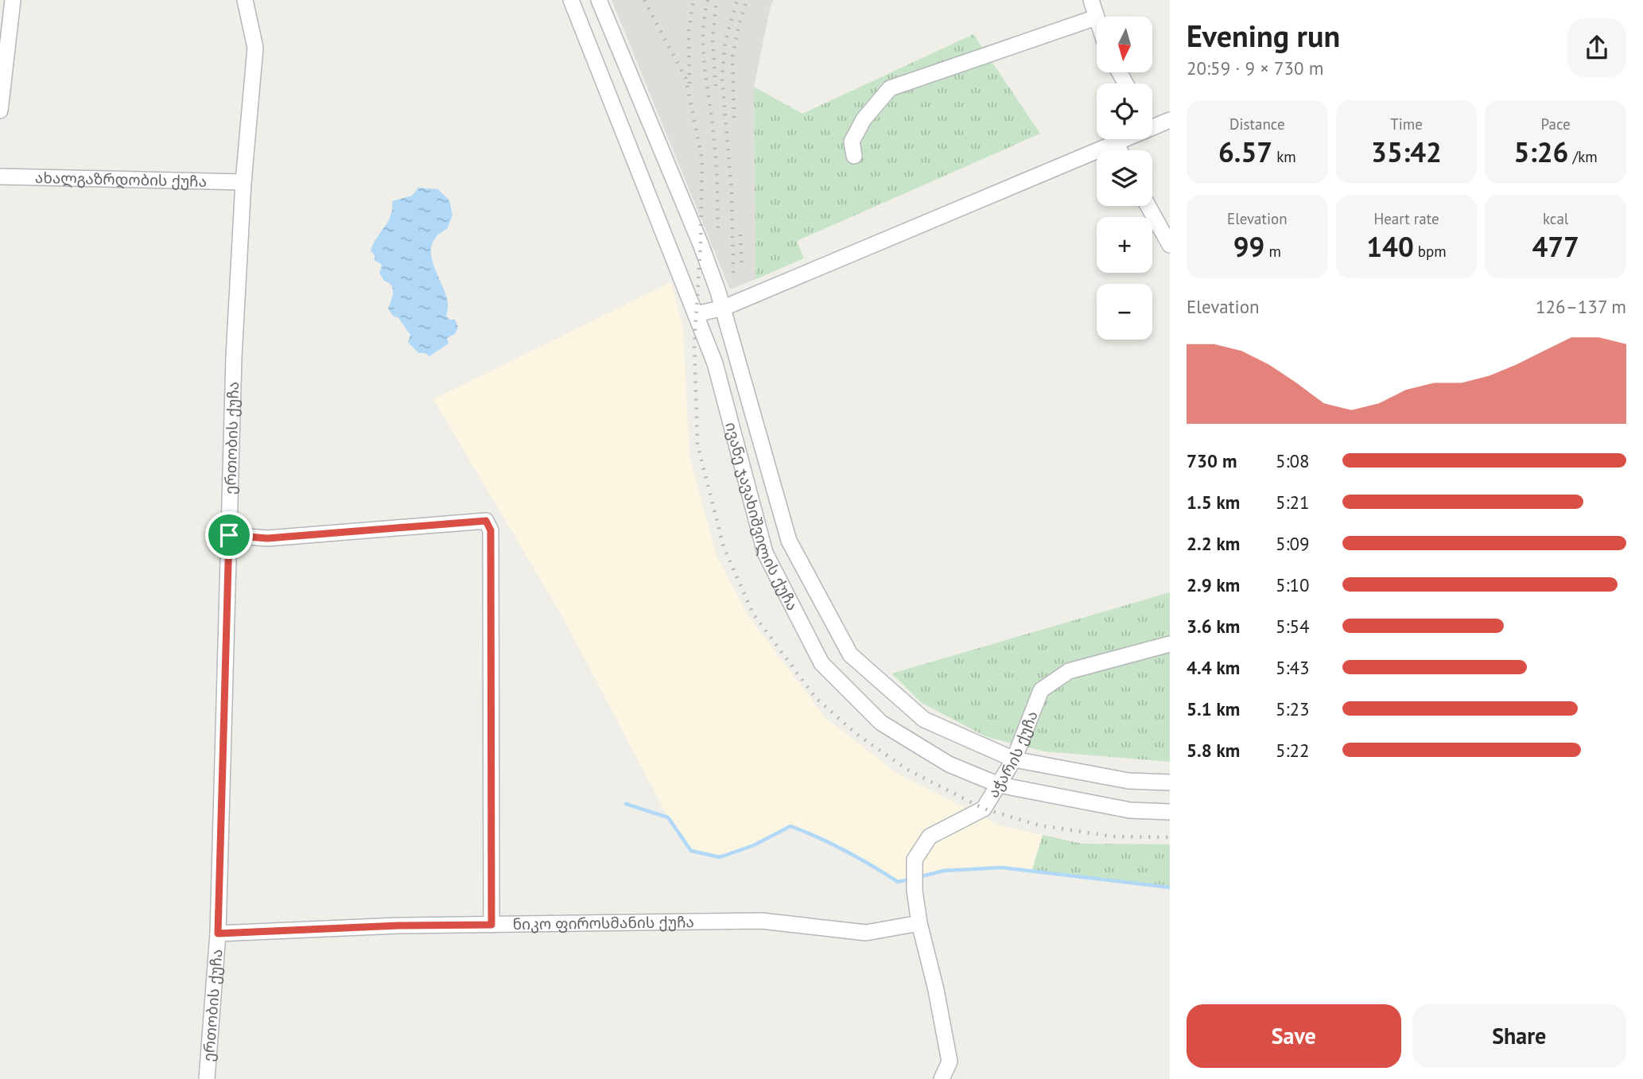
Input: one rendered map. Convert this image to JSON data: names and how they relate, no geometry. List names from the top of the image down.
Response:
{
  "streets": {
    "street": [
      "ახალგაზრდობის ქუჩა",
      "ერთობის ქუჩა",
      "ივანე ჯავახიშვილის ქუჩა",
      "აჭარის ქუჩა",
      "ნიკო ფიროსმანის ქუჩა"
    ]
  },
  "crossings": [
    ["ახალგაზრდობის ქუჩა", "ერთობის ქუჩა"],
    ["ერთობის ქუჩა", "ნიკო ფიროსმანის ქუჩა"],
    ["ივანე ჯავახიშვილის ქუჩა", "აჭარის ქუჩა"],
    ["აჭარის ქუჩა", "ნიკო ფიროსმანის ქუჩა"]
  ],
  "north": "bottom",
  "page": {
    "heading": ["Evening run", "20:59 · 9 × 730 m"],
    "map_buttons": ["+", "−"],
    "stats": [
      ["Distance", "6.57 km"],
      ["Time", "35:42"],
      ["Pace", "5:26 /km"],
      ["Elevation", "99 m"],
      ["Heart rate", "140 bpm"],
      ["kcal", "477"]
    ],
    "chart": ["Elevation", "126–137 m"],
    "list": [
      {
        "name": "730 m",
        "note": "5:08"
      },
      {
        "name": "1.5 km",
        "note": "5:21"
      },
      {
        "name": "2.2 km",
        "note": "5:09"
      },
      {
        "name": "2.9 km",
        "note": "5:10"
      },
      {
        "name": "3.6 km",
        "note": "5:54"
      },
      {
        "name": "4.4 km",
        "note": "5:43"
      },
      {
        "name": "5.1 km",
        "note": "5:23"
      },
      {
        "name": "5.8 km",
        "note": "5:22"
      }
    ],
    "buttons": ["Save", "Share"]
  }
}
